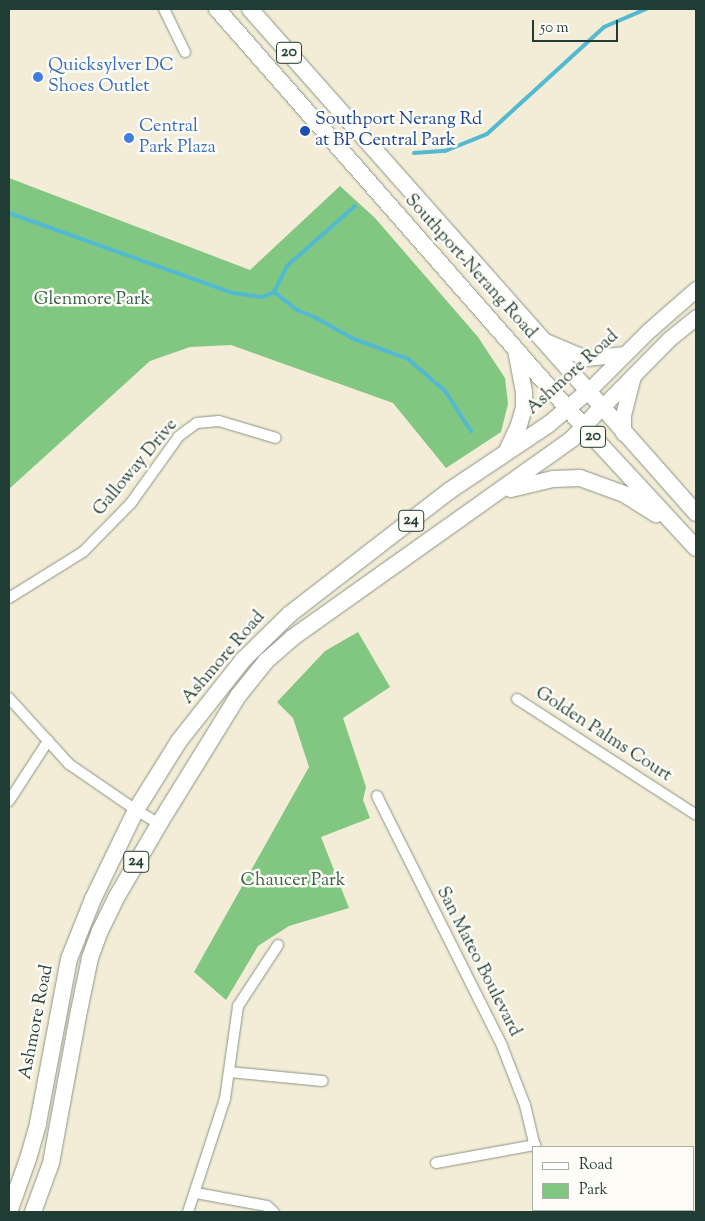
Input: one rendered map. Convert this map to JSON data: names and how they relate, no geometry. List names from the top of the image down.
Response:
{
  "streets": {
    "main road": [
      "20",
      "Southport-Nerang Road",
      "Ashmore Road",
      "24"
    ],
    "street": ["Galloway Drive", "Golden Palms Court", "San Mateo Boulevard"]
  },
  "crossings": [
    ["Southport-Nerang Road", "Ashmore Road"]
  ],
  "parks": ["Glenmore Park", "Chaucer Park"],
  "places": ["Quicksylver DC Shoes Outlet", "Southport Nerang Rd at BP Central Park", "Central Park Plaza"],
  "legend": ["Road", "Park"],
  "scale_bar": "50 m"
}
